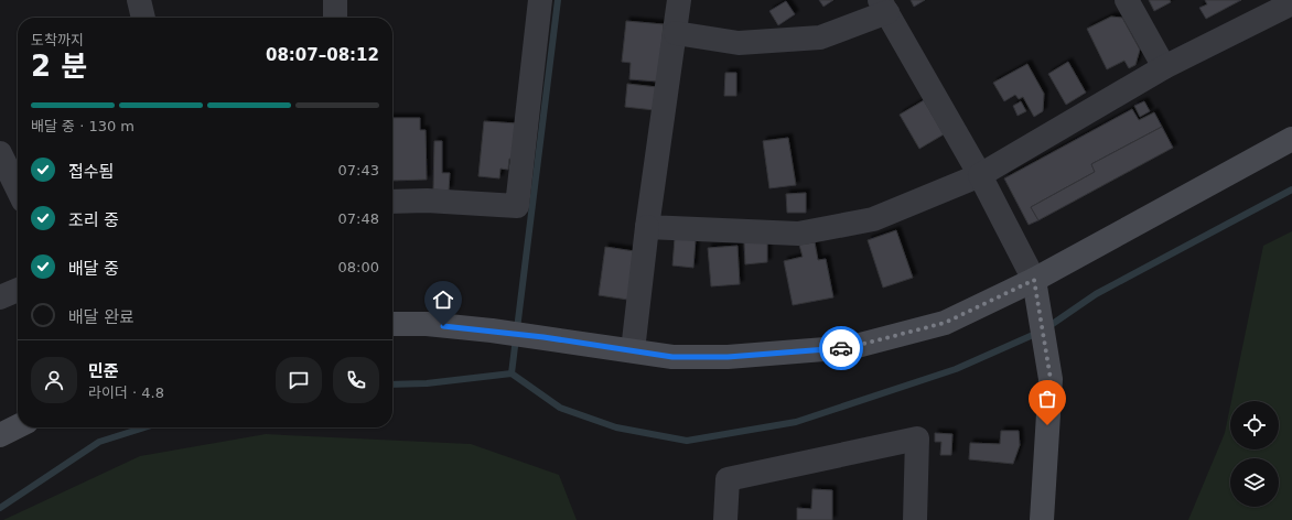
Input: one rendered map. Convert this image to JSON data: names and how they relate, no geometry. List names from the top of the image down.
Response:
{
  "page": {
    "heading": ["2 분", "도착까지", "08:07–08:12"],
    "panel": ["민준", "라이더 · 4.8"],
    "bar": "배달 중 · 130 m",
    "list": [
      ["접수됨", "07:43"],
      ["조리 중", "07:48"],
      ["배달 중", "08:00"],
      "배달 완료"
    ]
  }
}
